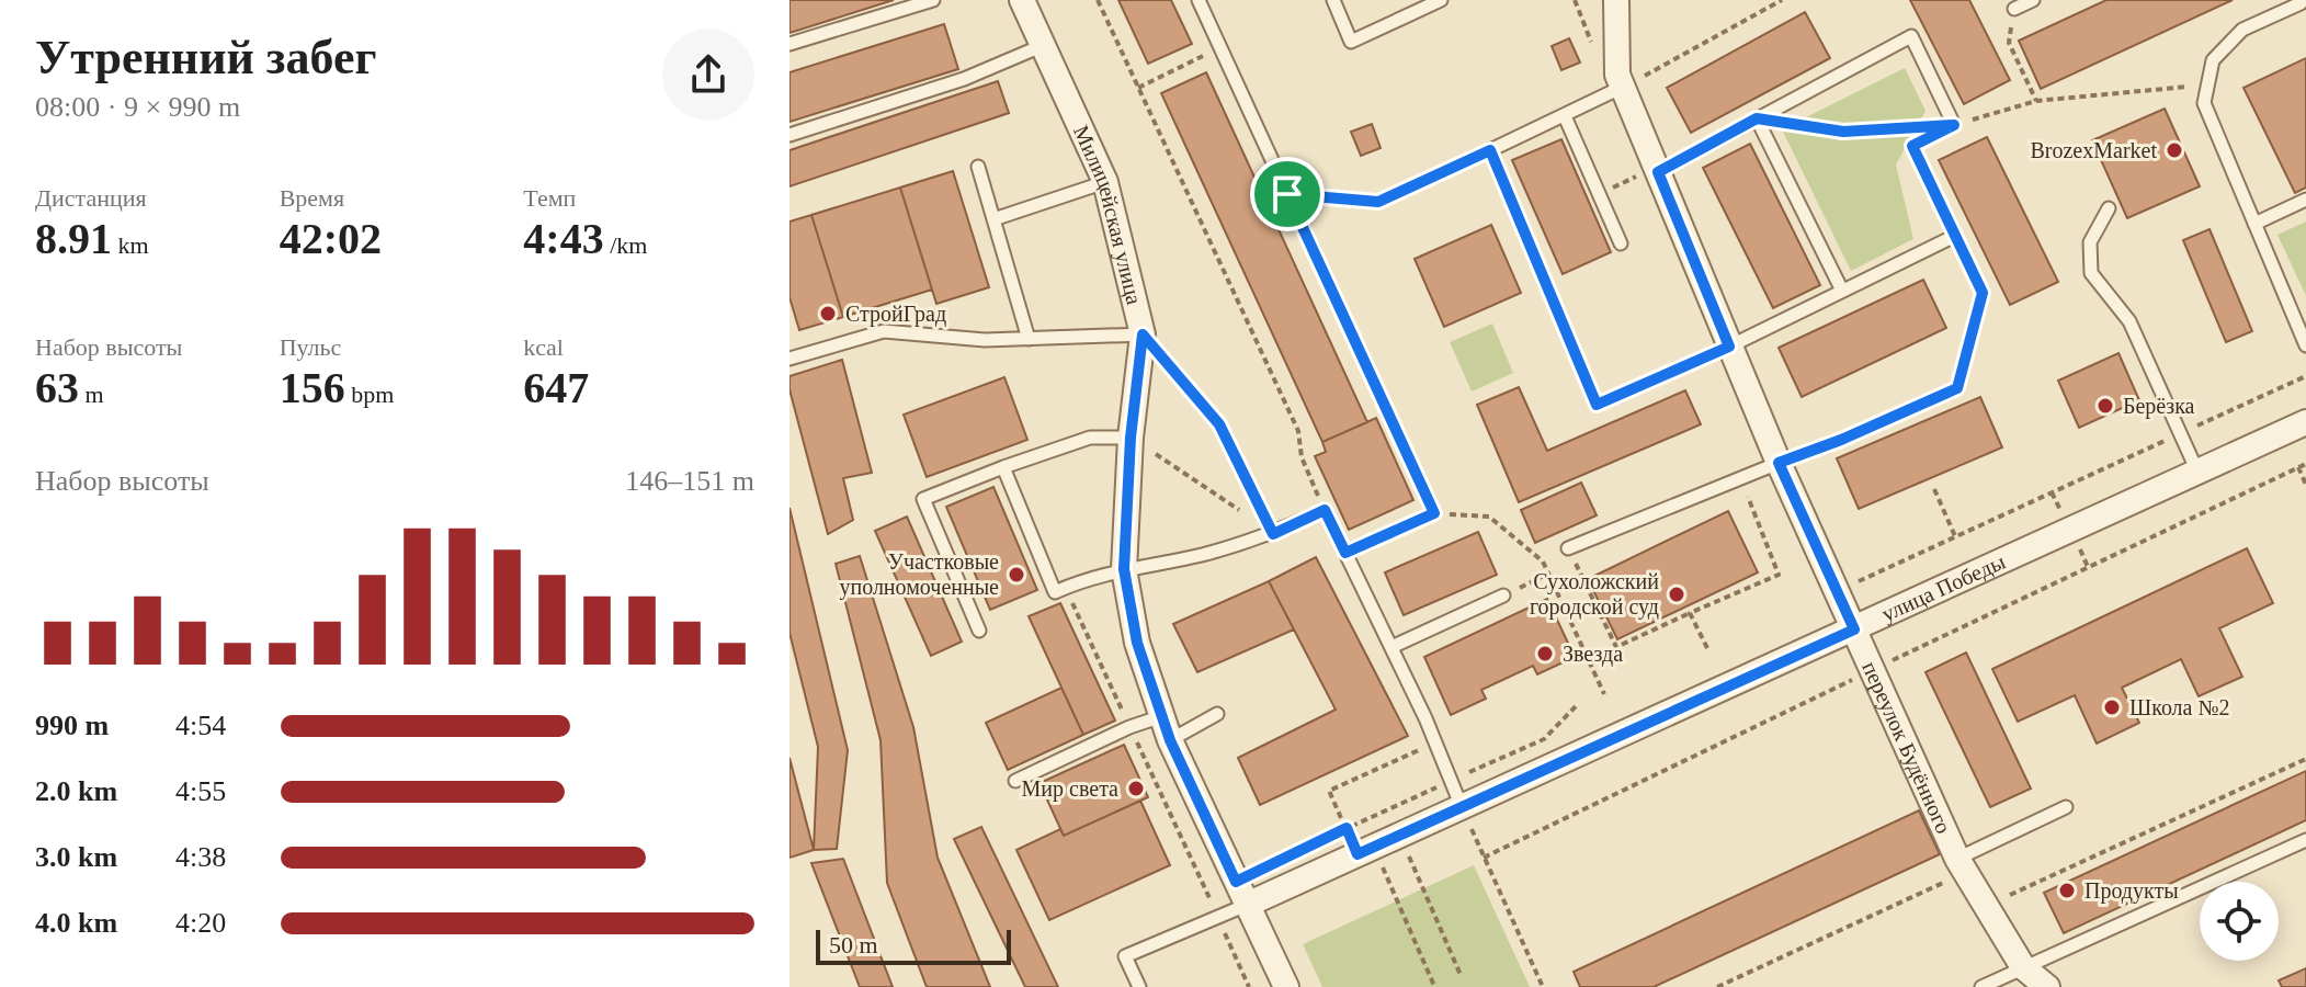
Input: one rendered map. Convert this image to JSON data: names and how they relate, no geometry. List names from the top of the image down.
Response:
{
  "streets": {
    "street": ["Милицейская улица", "улица Победы", "переулок Будённого"]
  },
  "crossings": [
    ["Милицейская улица", "улица Победы"],
    ["улица Победы", "переулок Будённого"]
  ],
  "places": [
    "BrozexMarket",
    "СтройГрад",
    "Берёзка",
    "Участковые уполномоченные",
    "Сухоложский городской суд",
    "Звезда",
    "Школа №2",
    "Мир света",
    "Продукты"
  ],
  "scale_bar": "50 m",
  "page": {
    "heading": ["Утренний забег", "08:00 · 9 × 990 m"],
    "stats": [
      ["Дистанция", "8.91 km"],
      ["Время", "42:02"],
      ["Темп", "4:43 /km"],
      ["Набор высоты", "63 m"],
      ["Пульс", "156 bpm"],
      ["kcal", "647"]
    ],
    "chart": ["Набор высоты", "146–151 m"],
    "list": [
      {
        "name": "990 m",
        "note": "4:54"
      },
      {
        "name": "2.0 km",
        "note": "4:55"
      },
      {
        "name": "3.0 km",
        "note": "4:38"
      },
      {
        "name": "4.0 km",
        "note": "4:20"
      }
    ],
    "scale": "50 m"
  }
}
